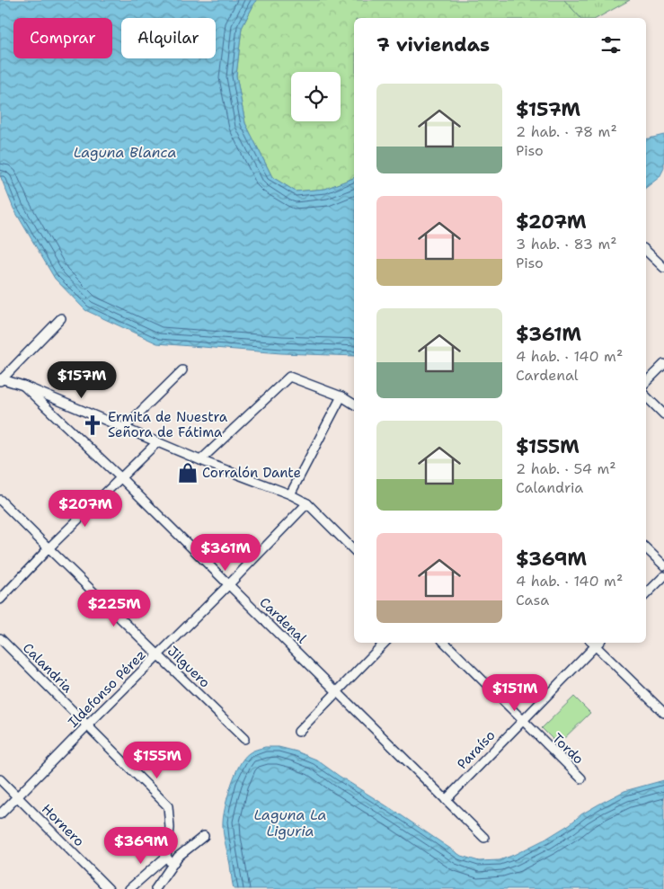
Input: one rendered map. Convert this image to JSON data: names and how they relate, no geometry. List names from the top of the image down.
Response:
{
  "streets": {
    "street": [
      "Cardenal",
      "Jilguero",
      "Calandria",
      "Ildefonso Pérez",
      "Tordo",
      "Paraíso",
      "Hornero"
    ]
  },
  "crossings": [
    ["Cardenal", "Ildefonso Pérez"],
    ["Cardenal", "Paraíso"],
    ["Jilguero", "Ildefonso Pérez"],
    ["Calandria", "Ildefonso Pérez"],
    ["Ildefonso Pérez", "Hornero"],
    ["Tordo", "Paraíso"]
  ],
  "water": ["Laguna Blanca", "Laguna La Liguria"],
  "places": {
    "church": ["Ermita de Nuestra Señora de Fátima"],
    "shop": ["Corralón Dante"]
  },
  "page": {
    "chip": ["Comprar", "Alquilar"],
    "heading": "7 viviendas",
    "list": [
      {
        "name": "$157M",
        "note": "2 hab. · 78 m² · Piso"
      },
      {
        "name": "$207M",
        "note": "3 hab. · 83 m² · Piso"
      },
      {
        "name": "$361M",
        "note": "4 hab. · 140 m² · Cardenal"
      },
      {
        "name": "$155M",
        "note": "2 hab. · 54 m² · Calandria"
      },
      {
        "name": "$369M",
        "note": "4 hab. · 140 m² · Casa"
      }
    ],
    "price": [
      "$157M",
      "$207M",
      "$361M",
      "$225M",
      "$151M",
      "$155M",
      "$369M"
    ]
  }
}
